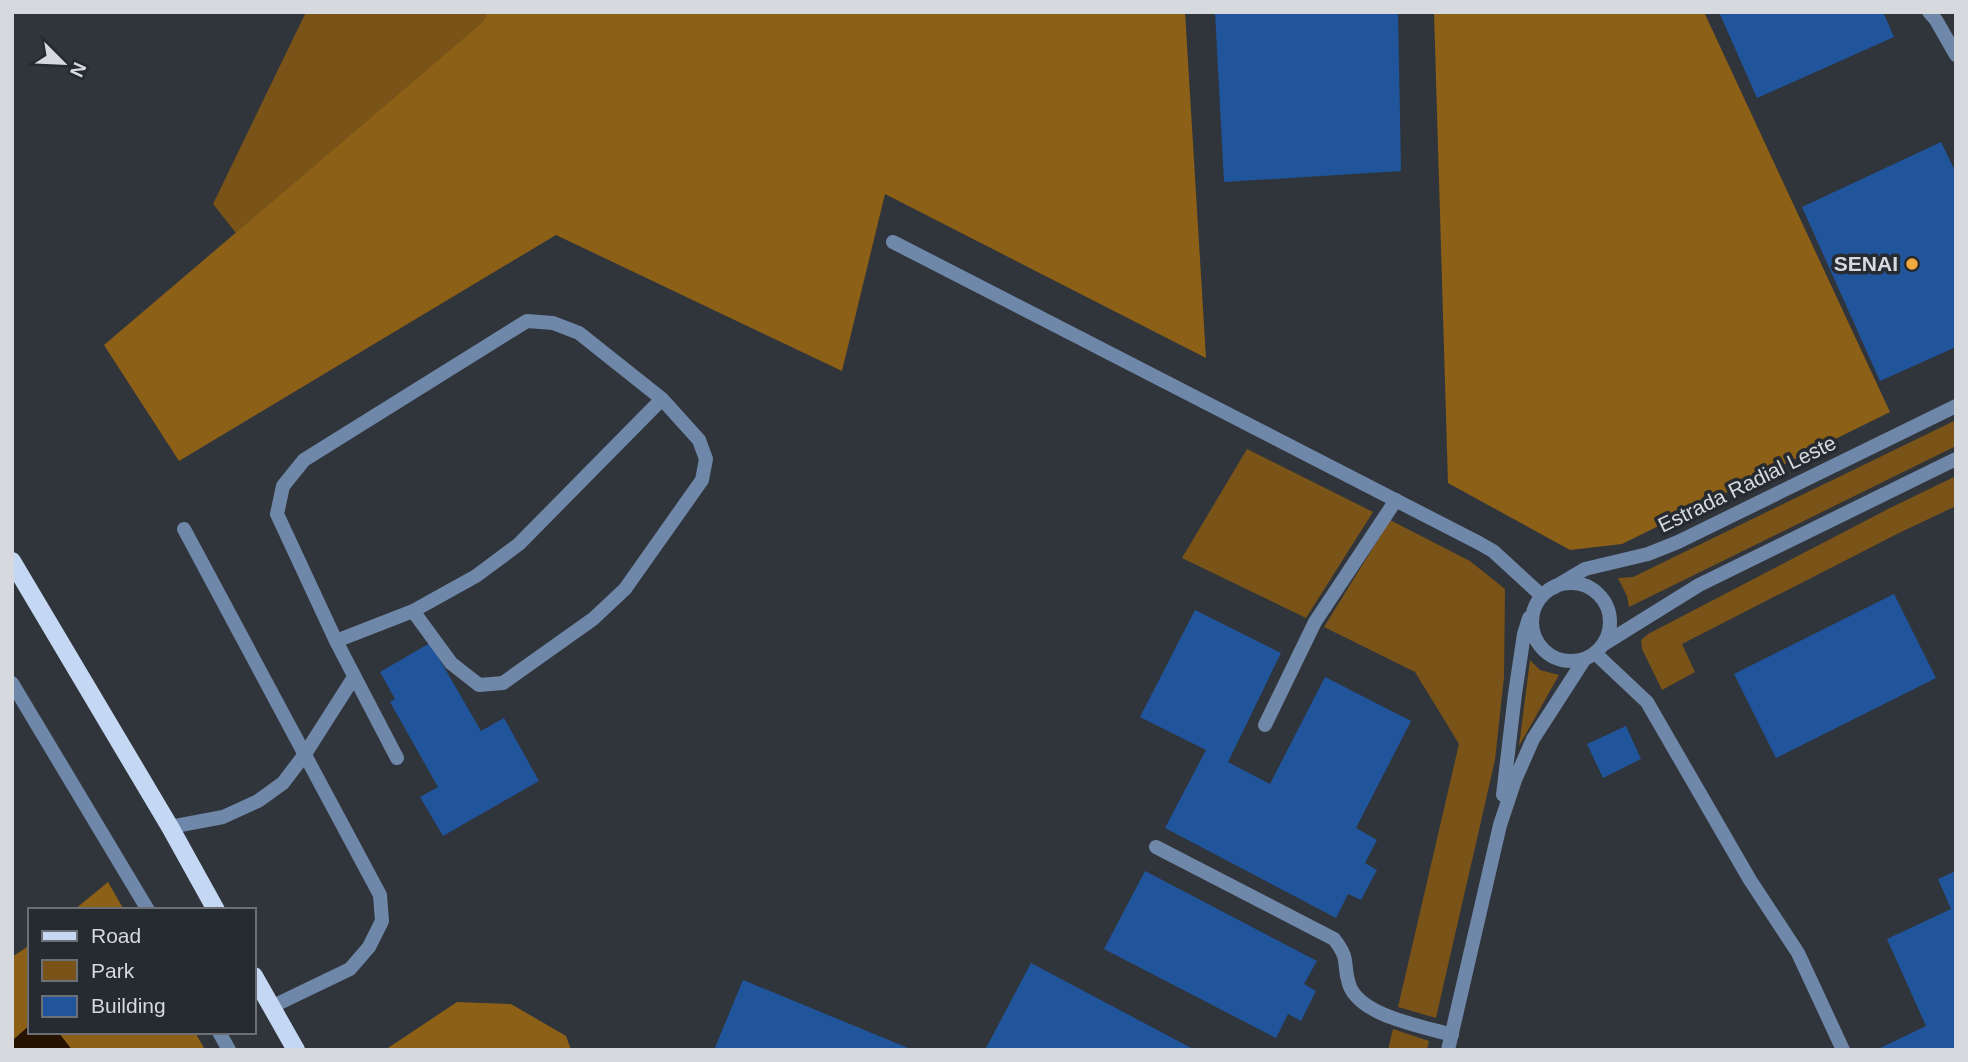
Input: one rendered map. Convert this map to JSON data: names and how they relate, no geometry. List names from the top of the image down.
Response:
{
  "streets": {
    "street": ["Estrada Radial Leste"]
  },
  "places": ["SENAI"],
  "legend": ["Road", "Park", "Building"],
  "north": "bottom right"
}
